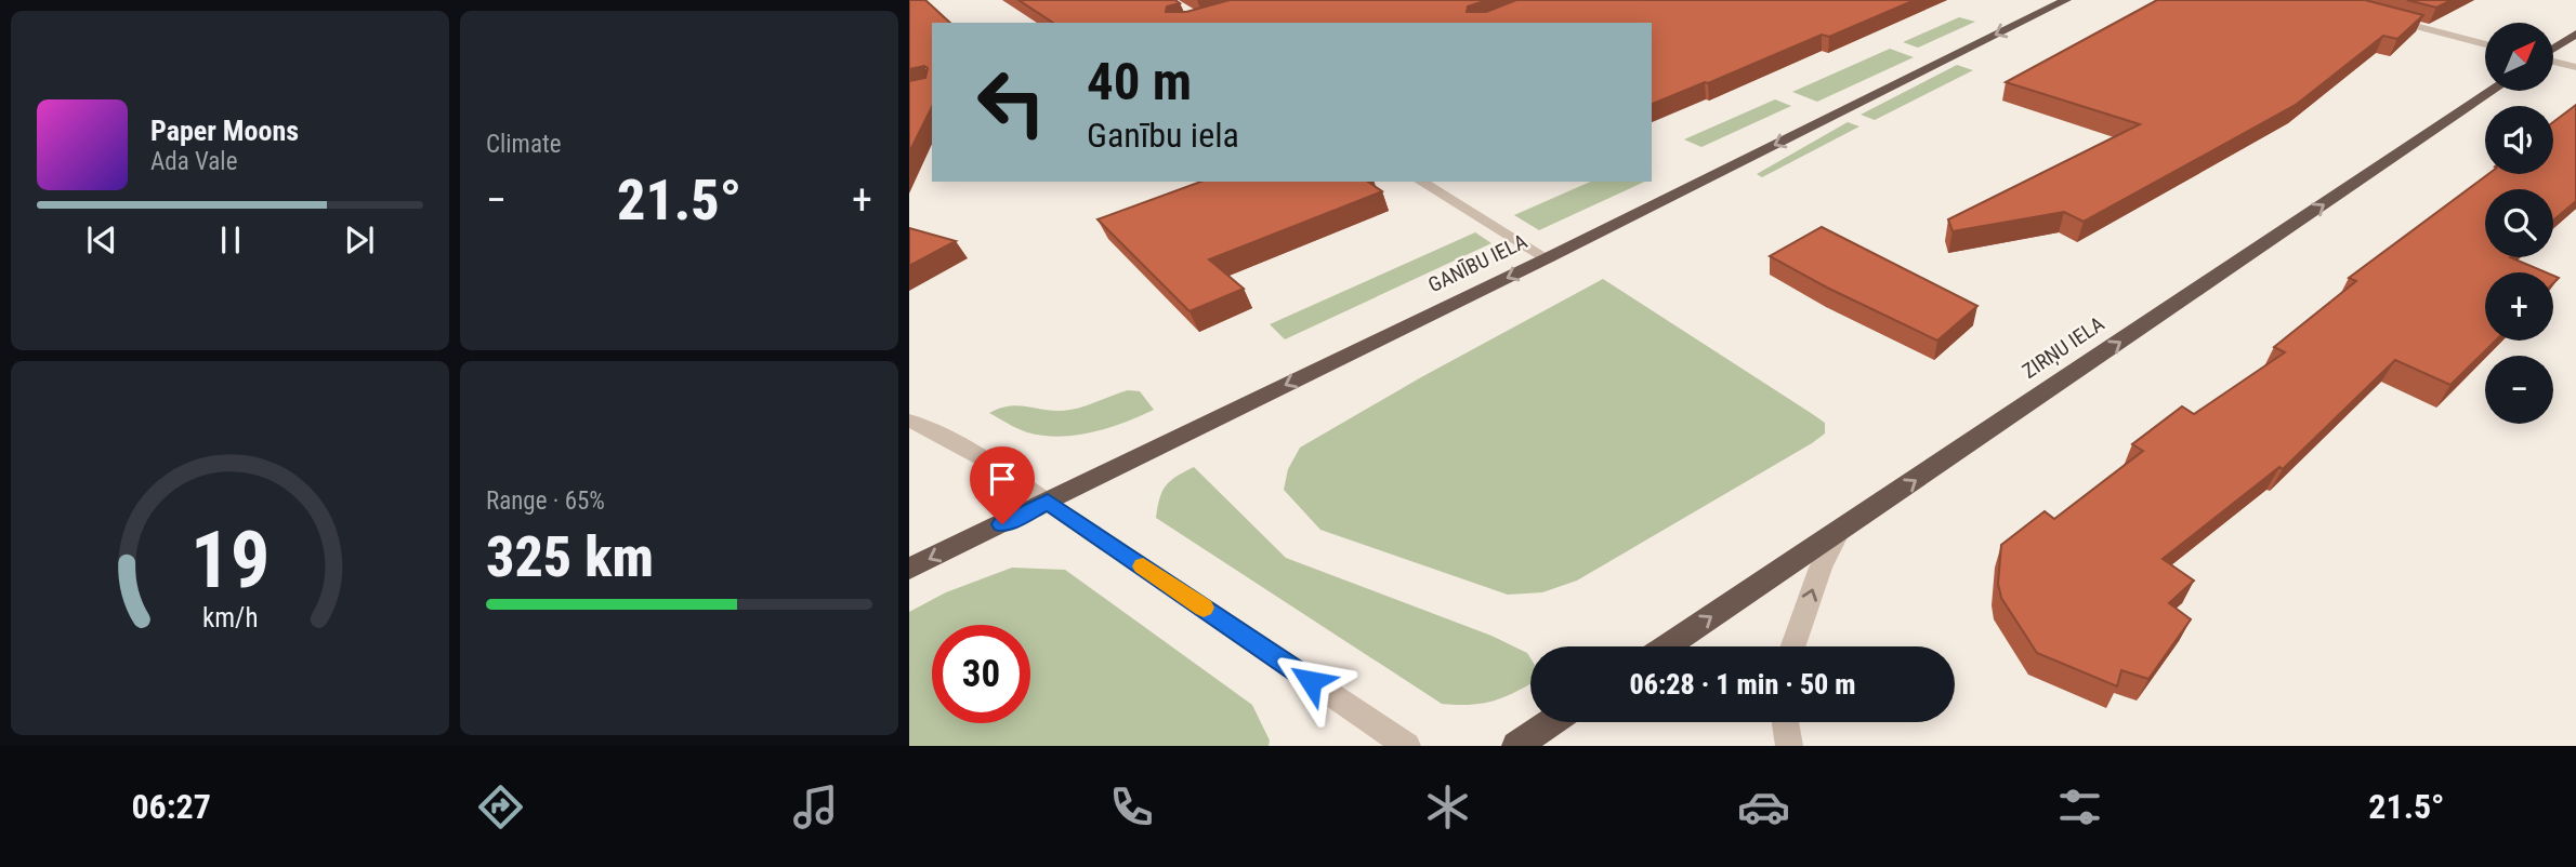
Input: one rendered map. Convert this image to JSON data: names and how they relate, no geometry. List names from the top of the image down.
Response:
{
  "streets": {
    "highway": ["GANĪBU IELA", "ZIRŅU IELA"]
  },
  "one_way": ["GANĪBU IELA", "ZIRŅU IELA"],
  "north": "top right",
  "page": {
    "tile": [
      "Climate",
      ["Range · 65%", "325 km"]
    ],
    "map_buttons": ["+", "−"],
    "turn": ["40 m", "Ganību iela"],
    "song": ["Paper Moons", "Ada Vale"],
    "heat": ["−", "21.5°", "+"],
    "limit": "30",
    "trip": "06:28 · 1 min · 50 m",
    "tabs": ["06:27", "21.5°"],
    "gauge": ["19", "km/h"]
  }
}
